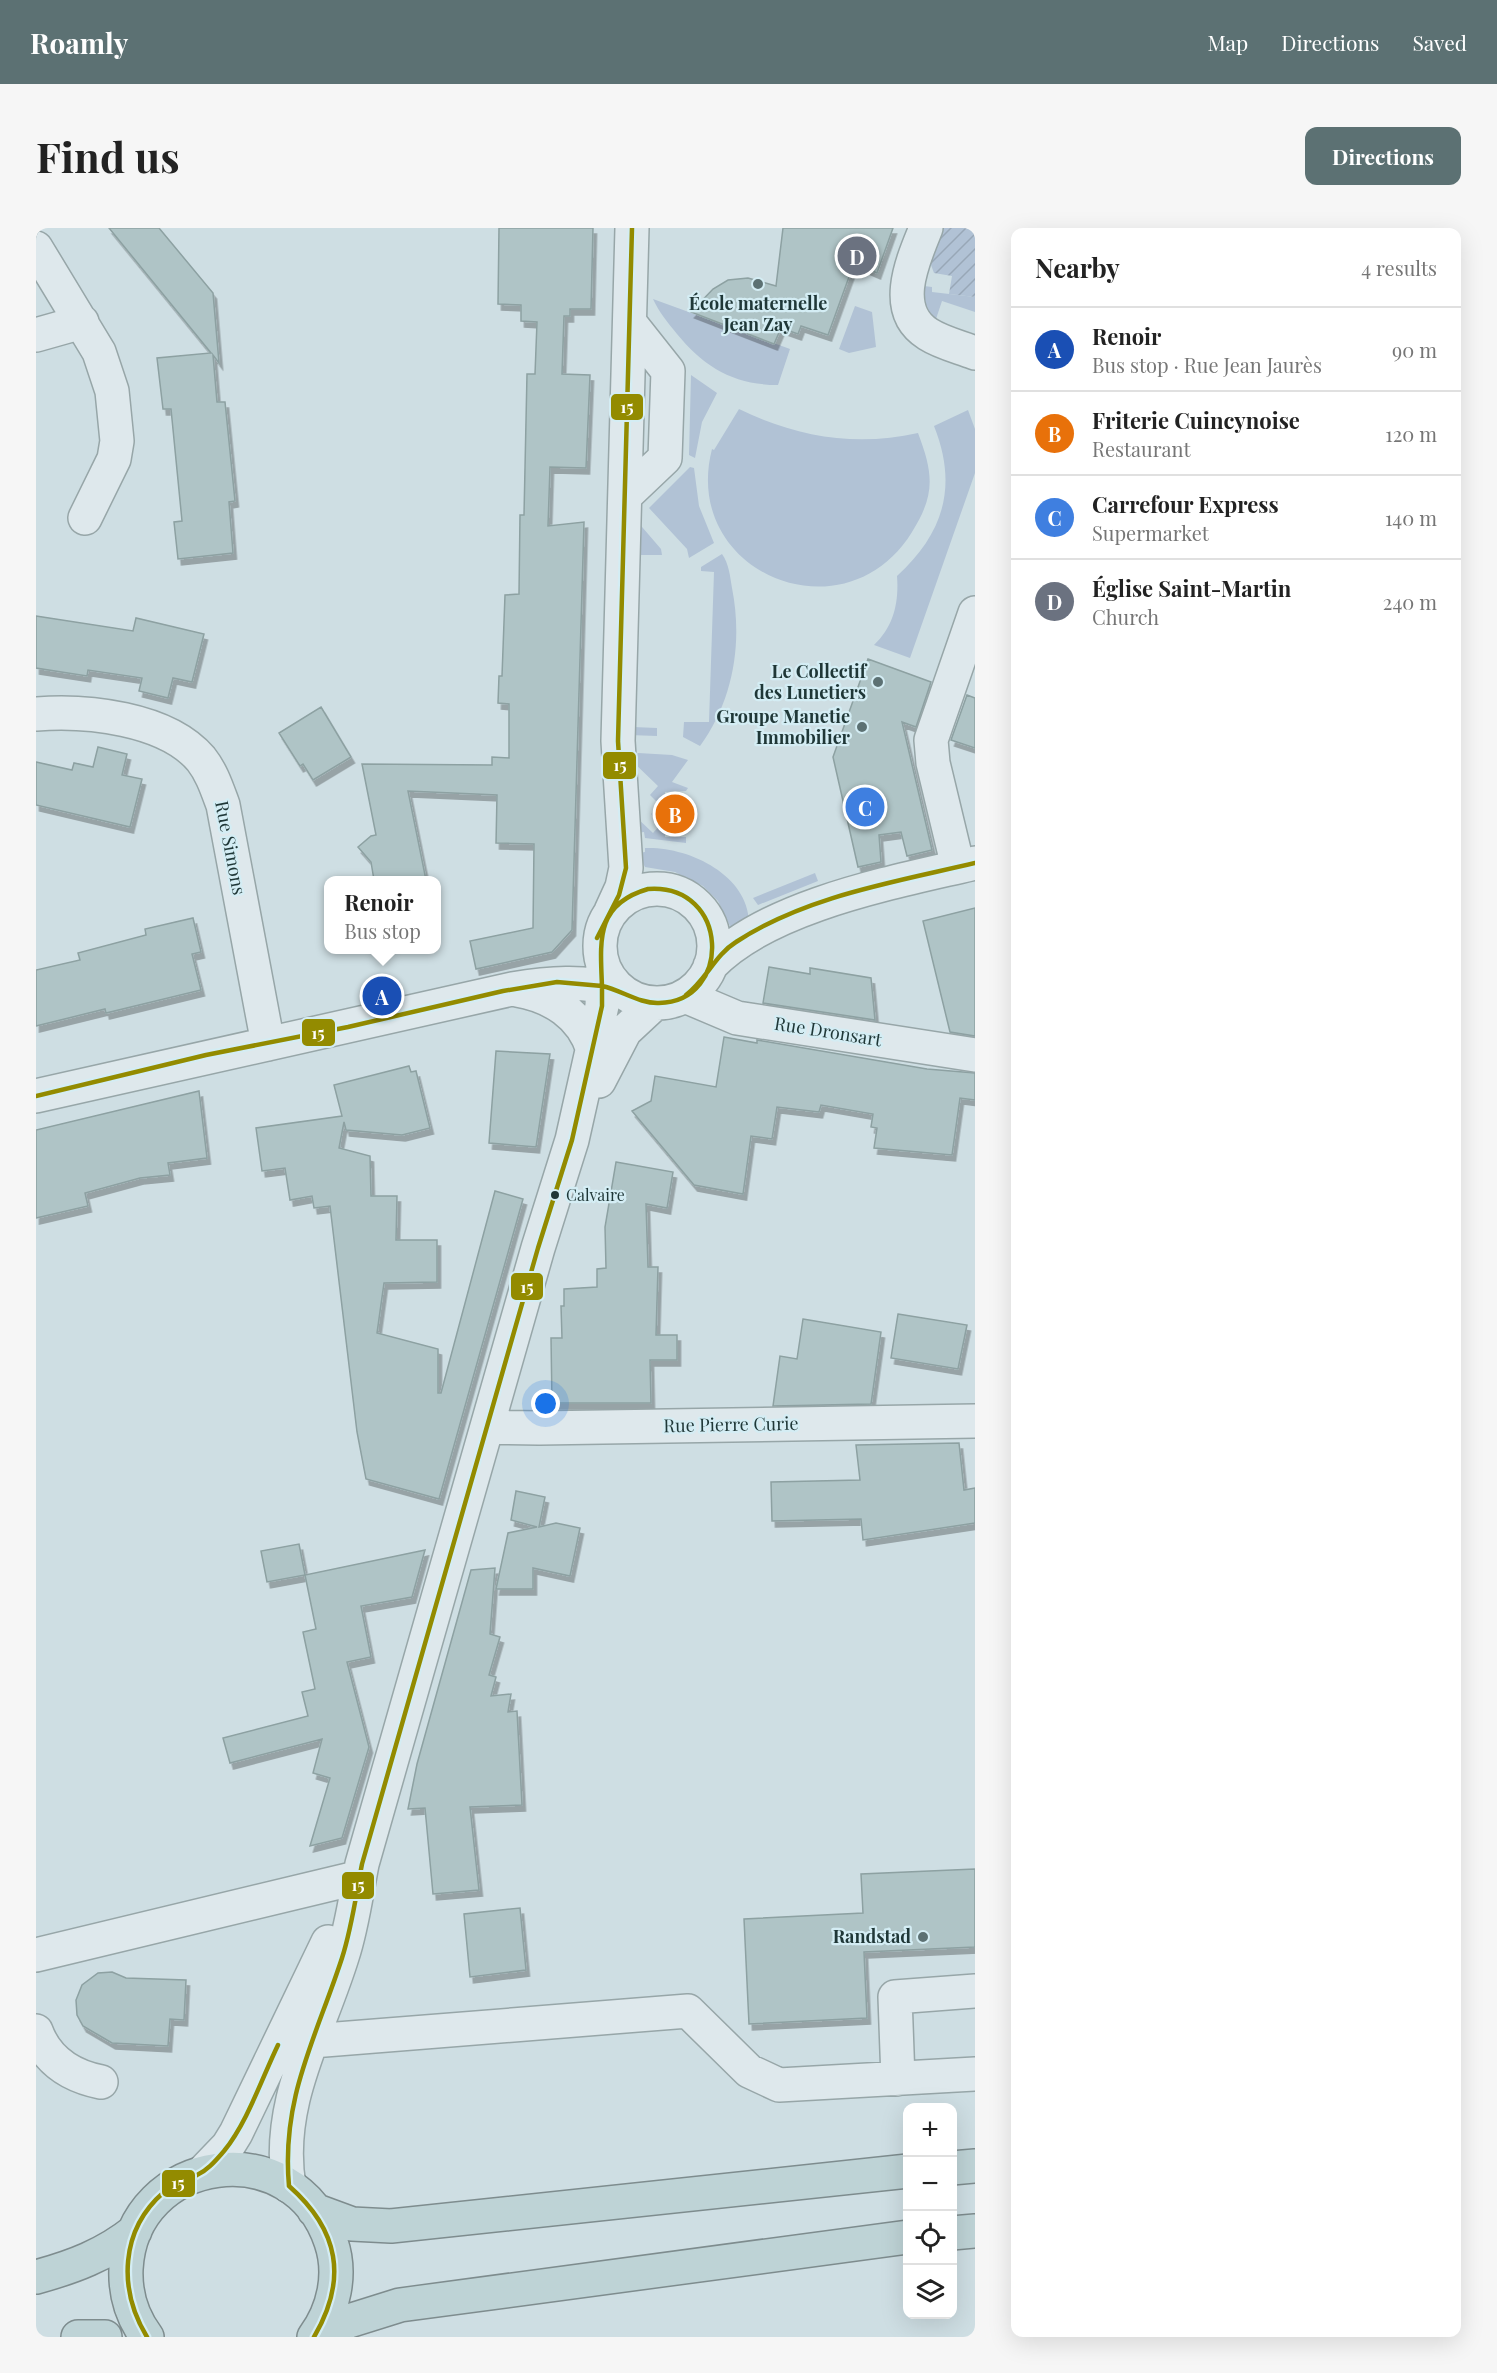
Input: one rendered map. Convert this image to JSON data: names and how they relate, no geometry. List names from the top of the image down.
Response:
{
  "streets": {
    "street": ["Rue Simons", "Rue Dronsart", "Rue Pierre Curie"]
  },
  "places": [
    "École maternelle Jean Zay",
    "Le Collectif des Lunetiers",
    "Groupe Manetie Immobilier",
    "Calvaire",
    "Randstad"
  ],
  "lines": ["transit line 15"],
  "page": {
    "header": "Roamly",
    "nav": ["Map", "Directions", "Saved"],
    "buttons": "Directions",
    "title": "Find us",
    "heading": ["Nearby", "4 results"],
    "pins": [
      "D",
      "C",
      "B",
      "A"
    ],
    "list": [
      {
        "mark": "A",
        "name": "Renoir",
        "note": "Bus stop · Rue Jean Jaurès",
        "value": "90 m"
      },
      {
        "mark": "B",
        "name": "Friterie Cuincynoise",
        "note": "Restaurant",
        "value": "120 m"
      },
      {
        "mark": "C",
        "name": "Carrefour Express",
        "note": "Supermarket",
        "value": "140 m"
      },
      {
        "mark": "D",
        "name": "Église Saint-Martin",
        "note": "Church",
        "value": "240 m"
      }
    ],
    "popup": ["Renoir", "Bus stop"],
    "map_buttons": ["+", "−"]
  }
}
